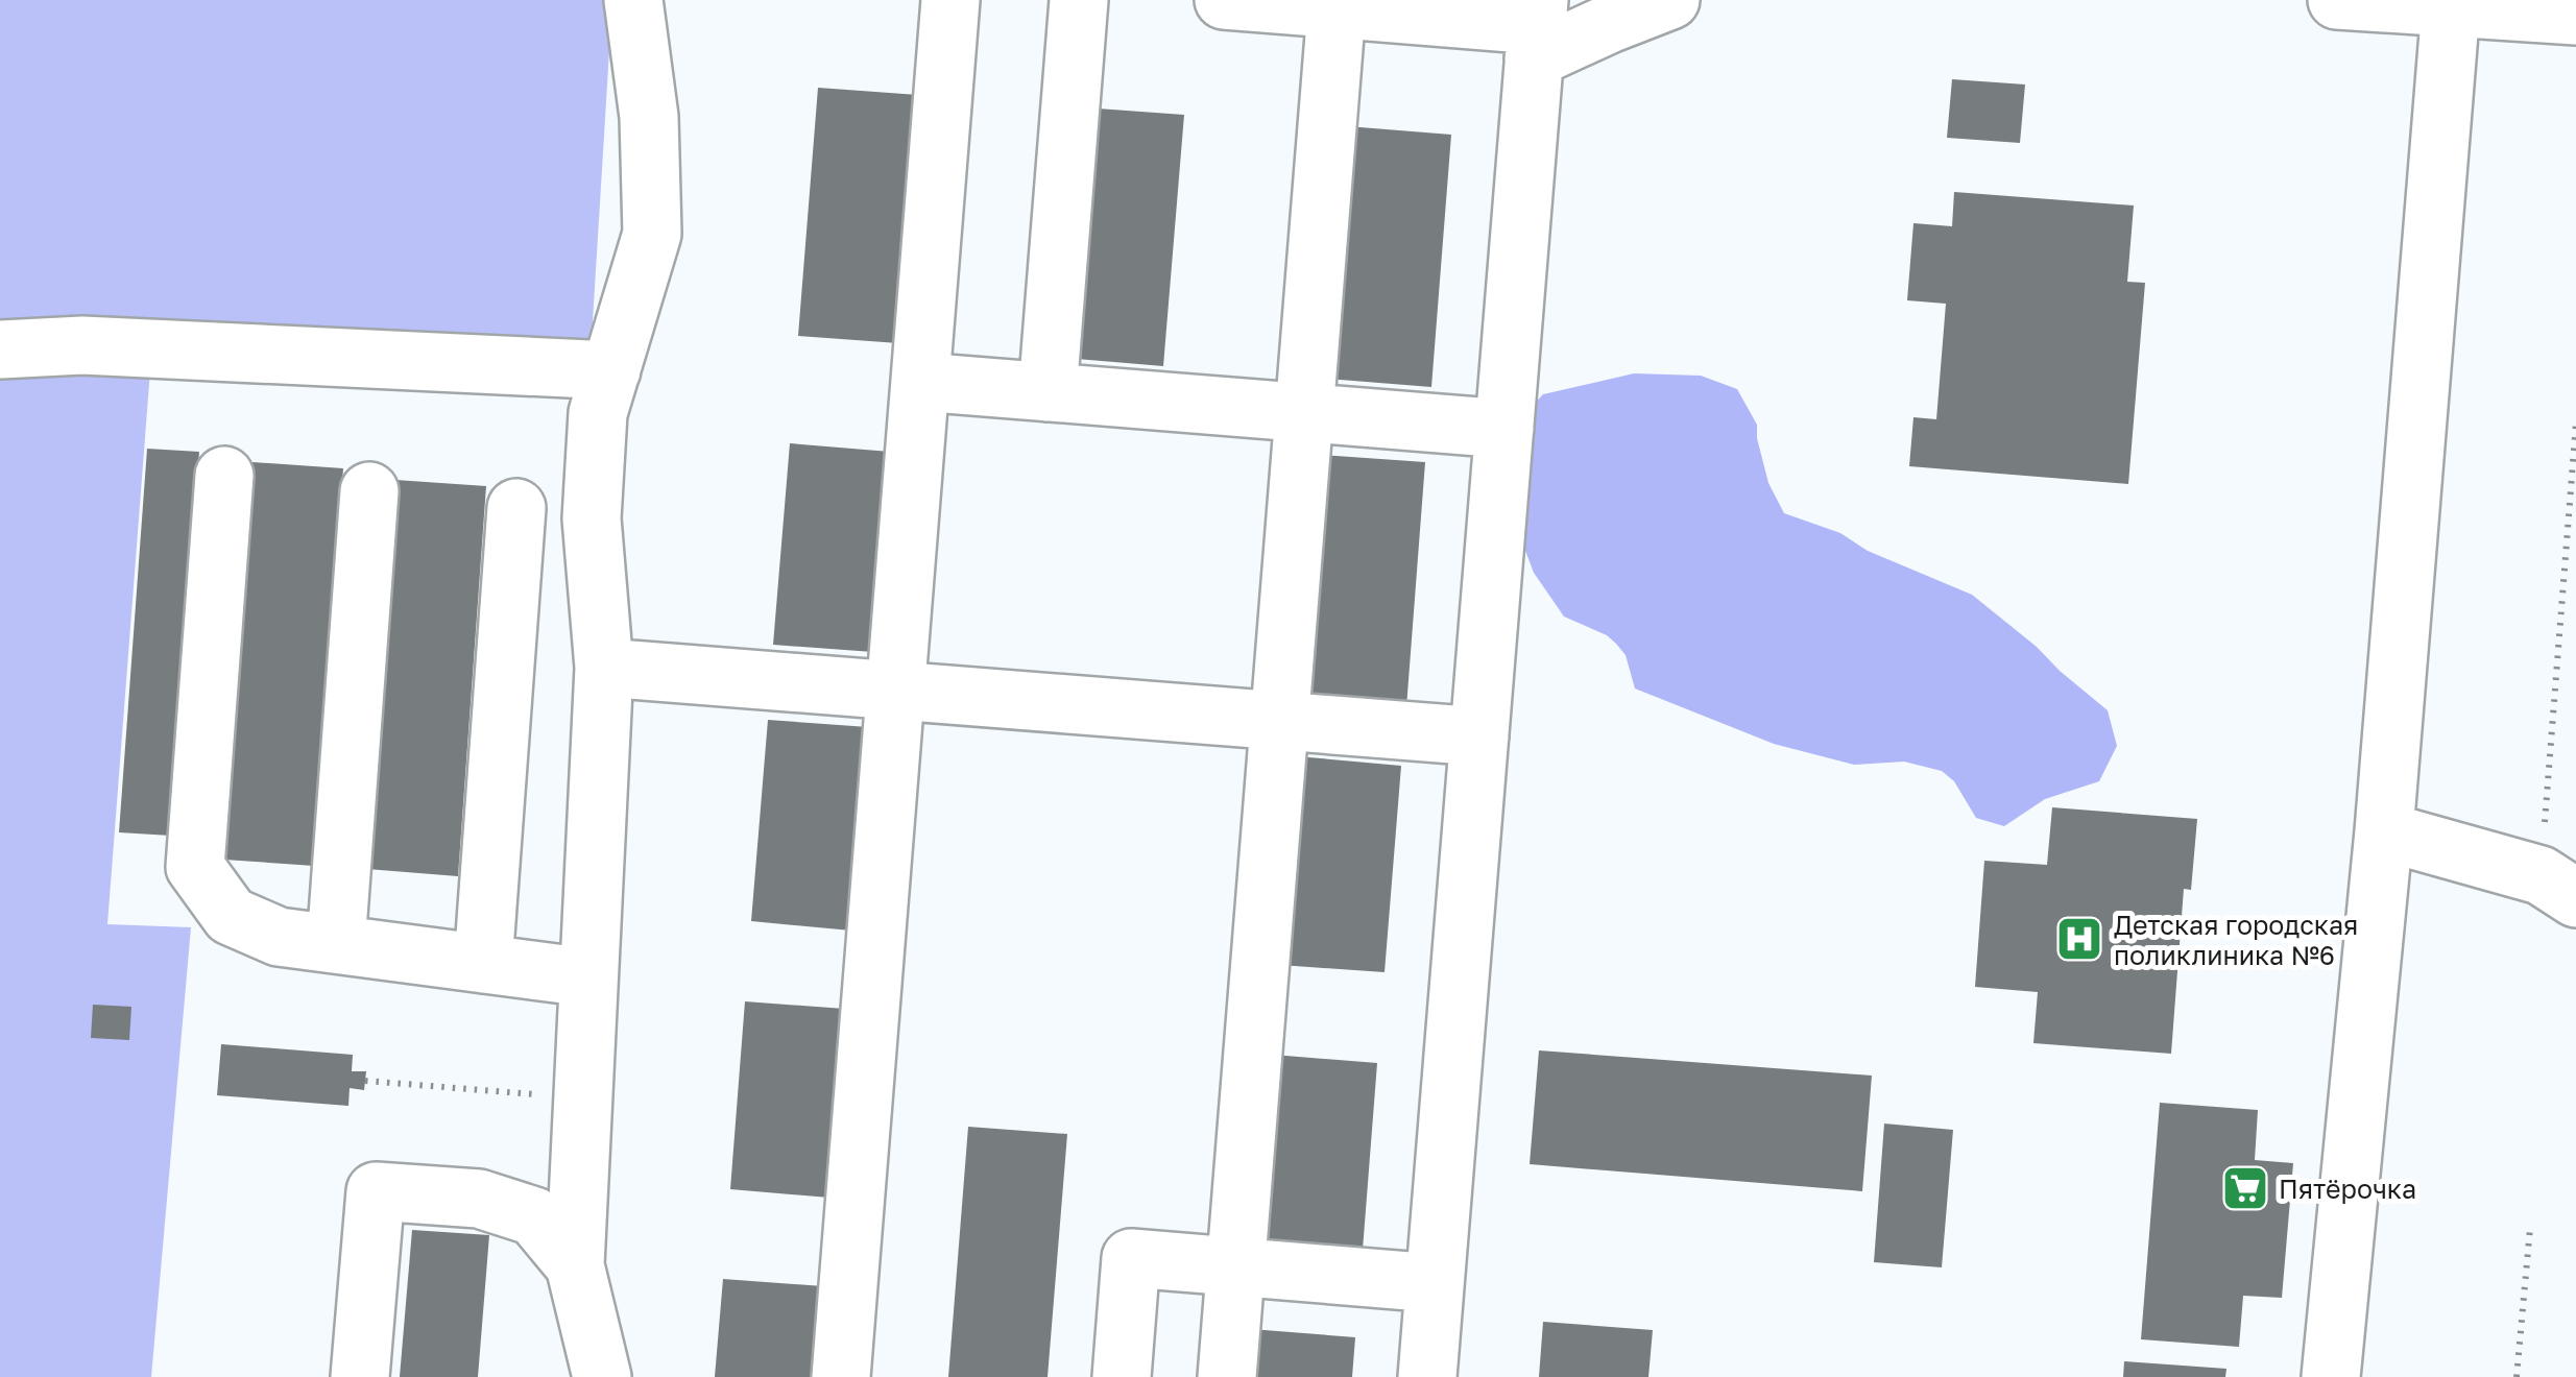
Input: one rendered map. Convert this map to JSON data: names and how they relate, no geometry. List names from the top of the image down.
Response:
{
  "places": {
    "hospital": ["Детская городская поликлиника №6"],
    "supermarket": ["Пятёрочка"]
  }
}
